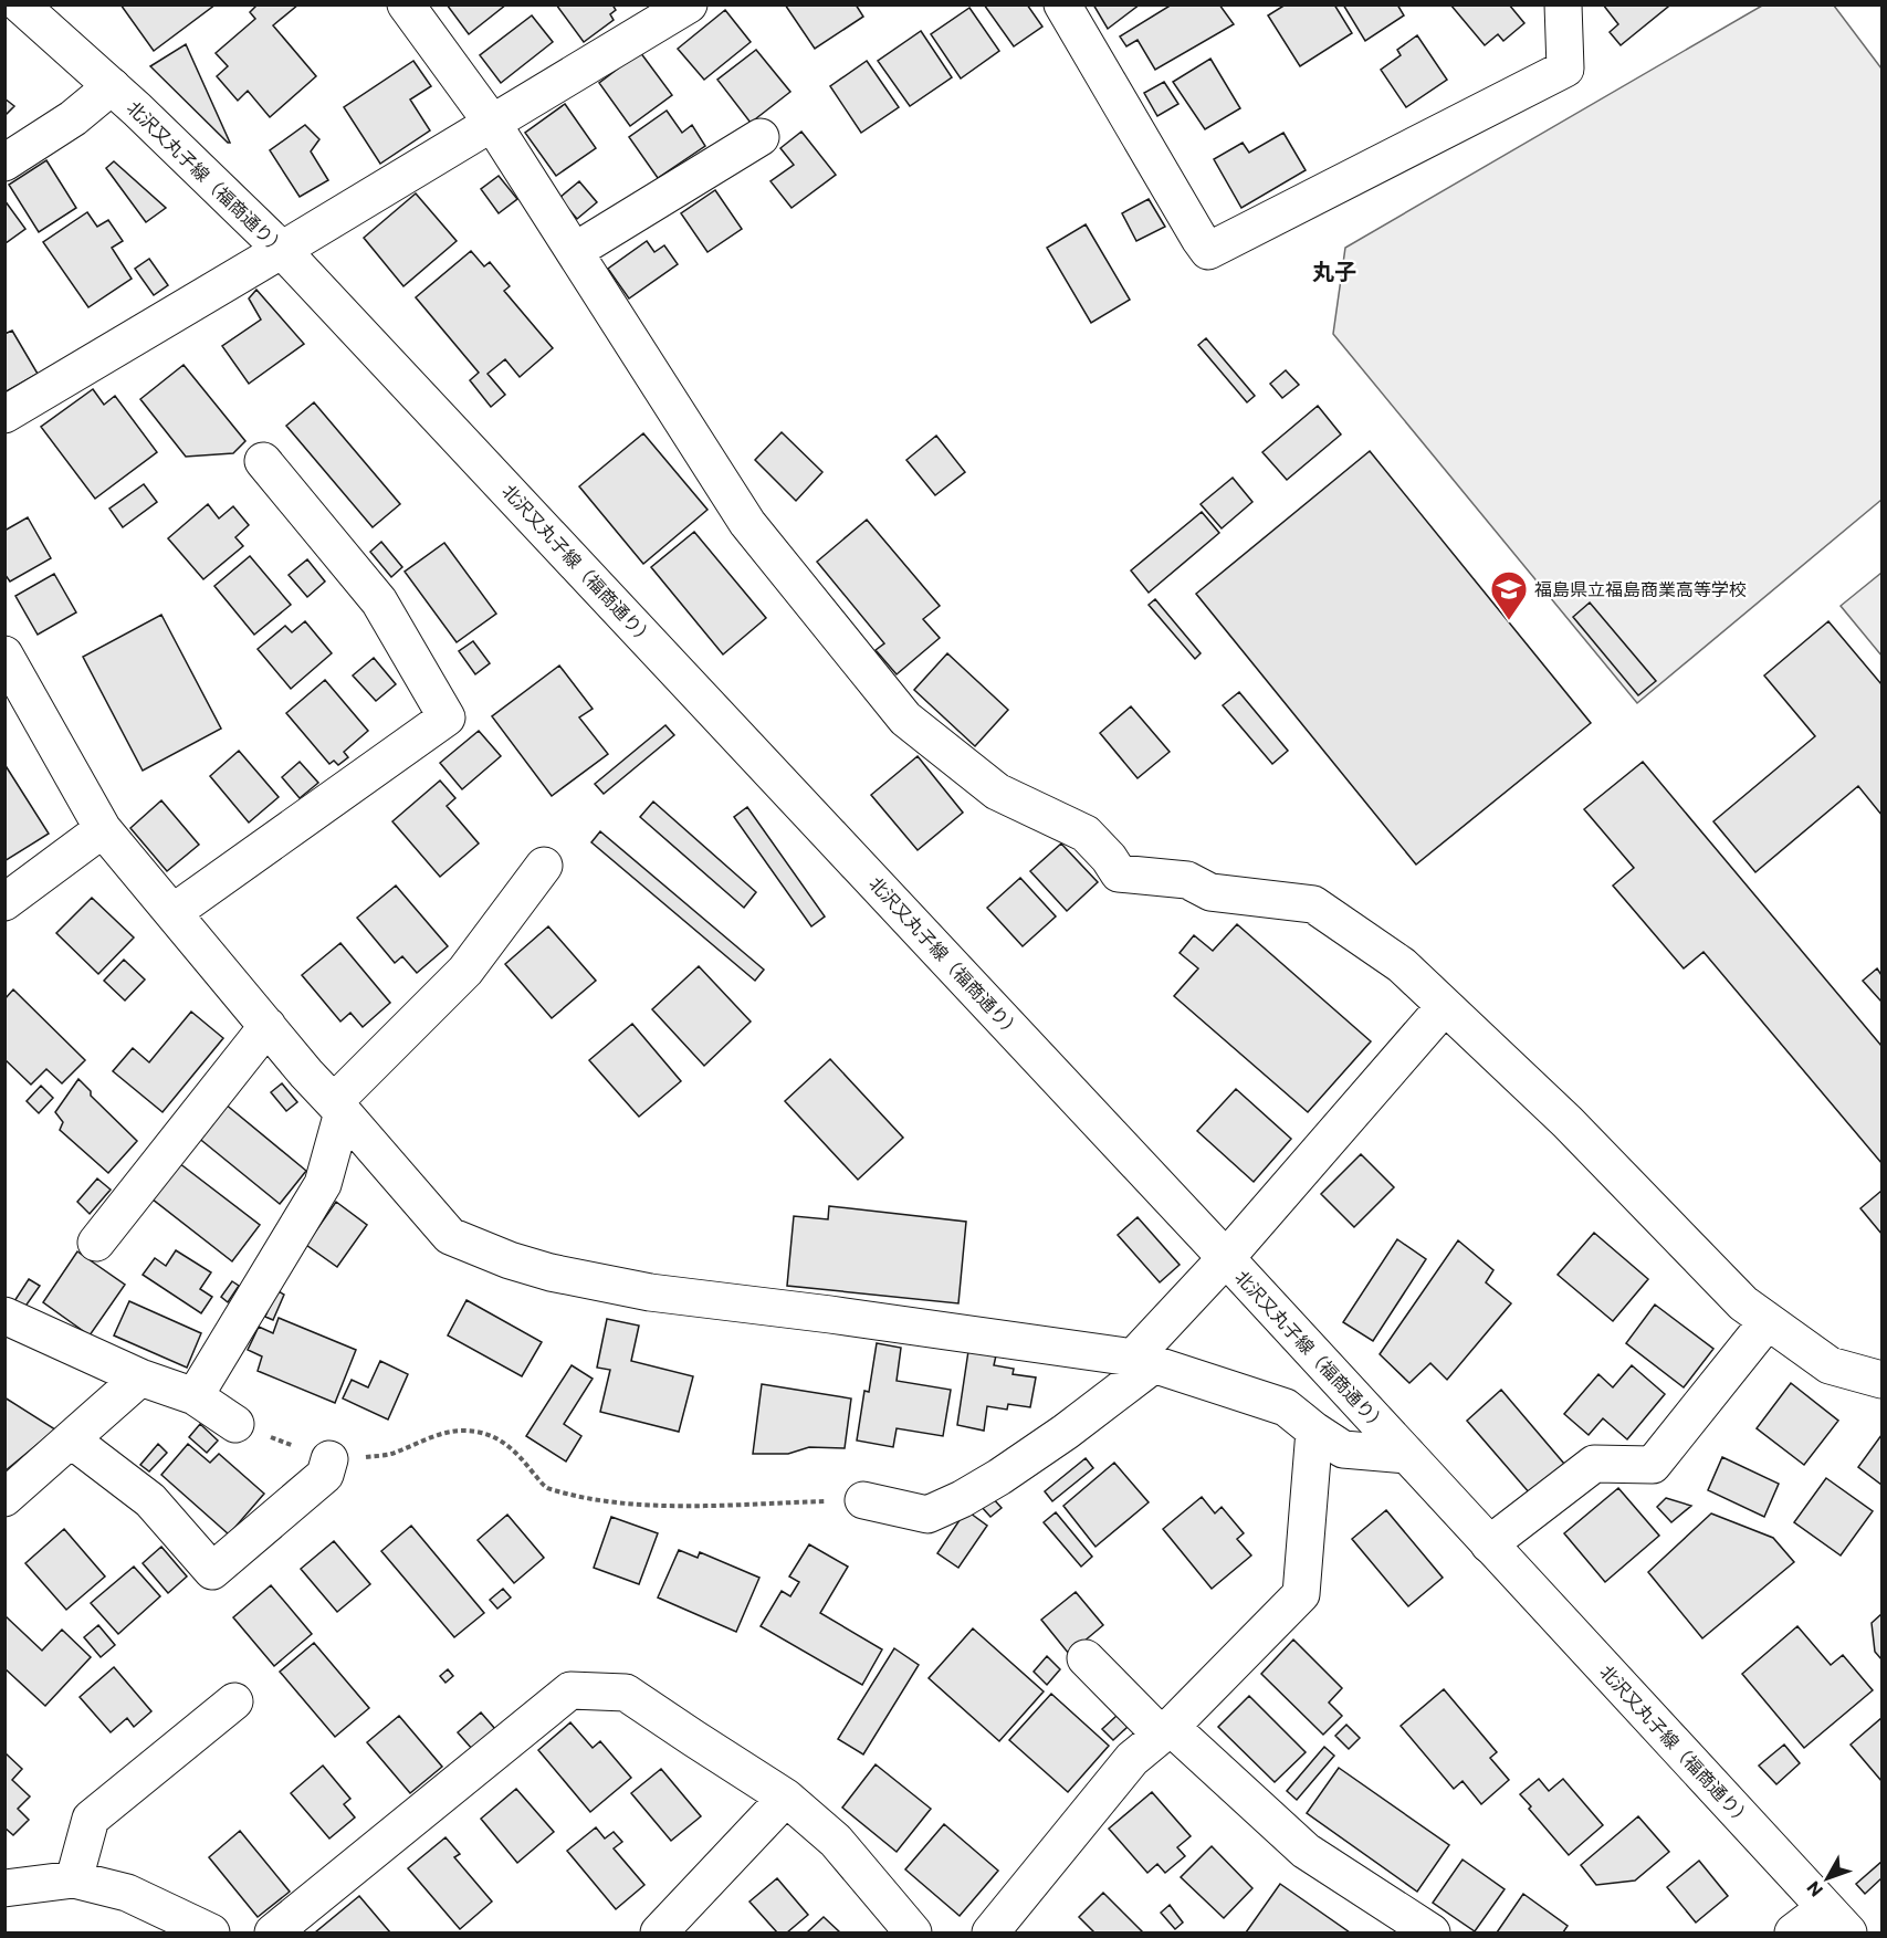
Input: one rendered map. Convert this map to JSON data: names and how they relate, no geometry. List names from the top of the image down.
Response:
{
  "streets": {
    "street": ["北沢又丸子線（福商通り）"]
  },
  "districts": ["丸子"],
  "places": {
    "school or university": ["福島県立福島商業高等学校"]
  },
  "north": "bottom left"
}
